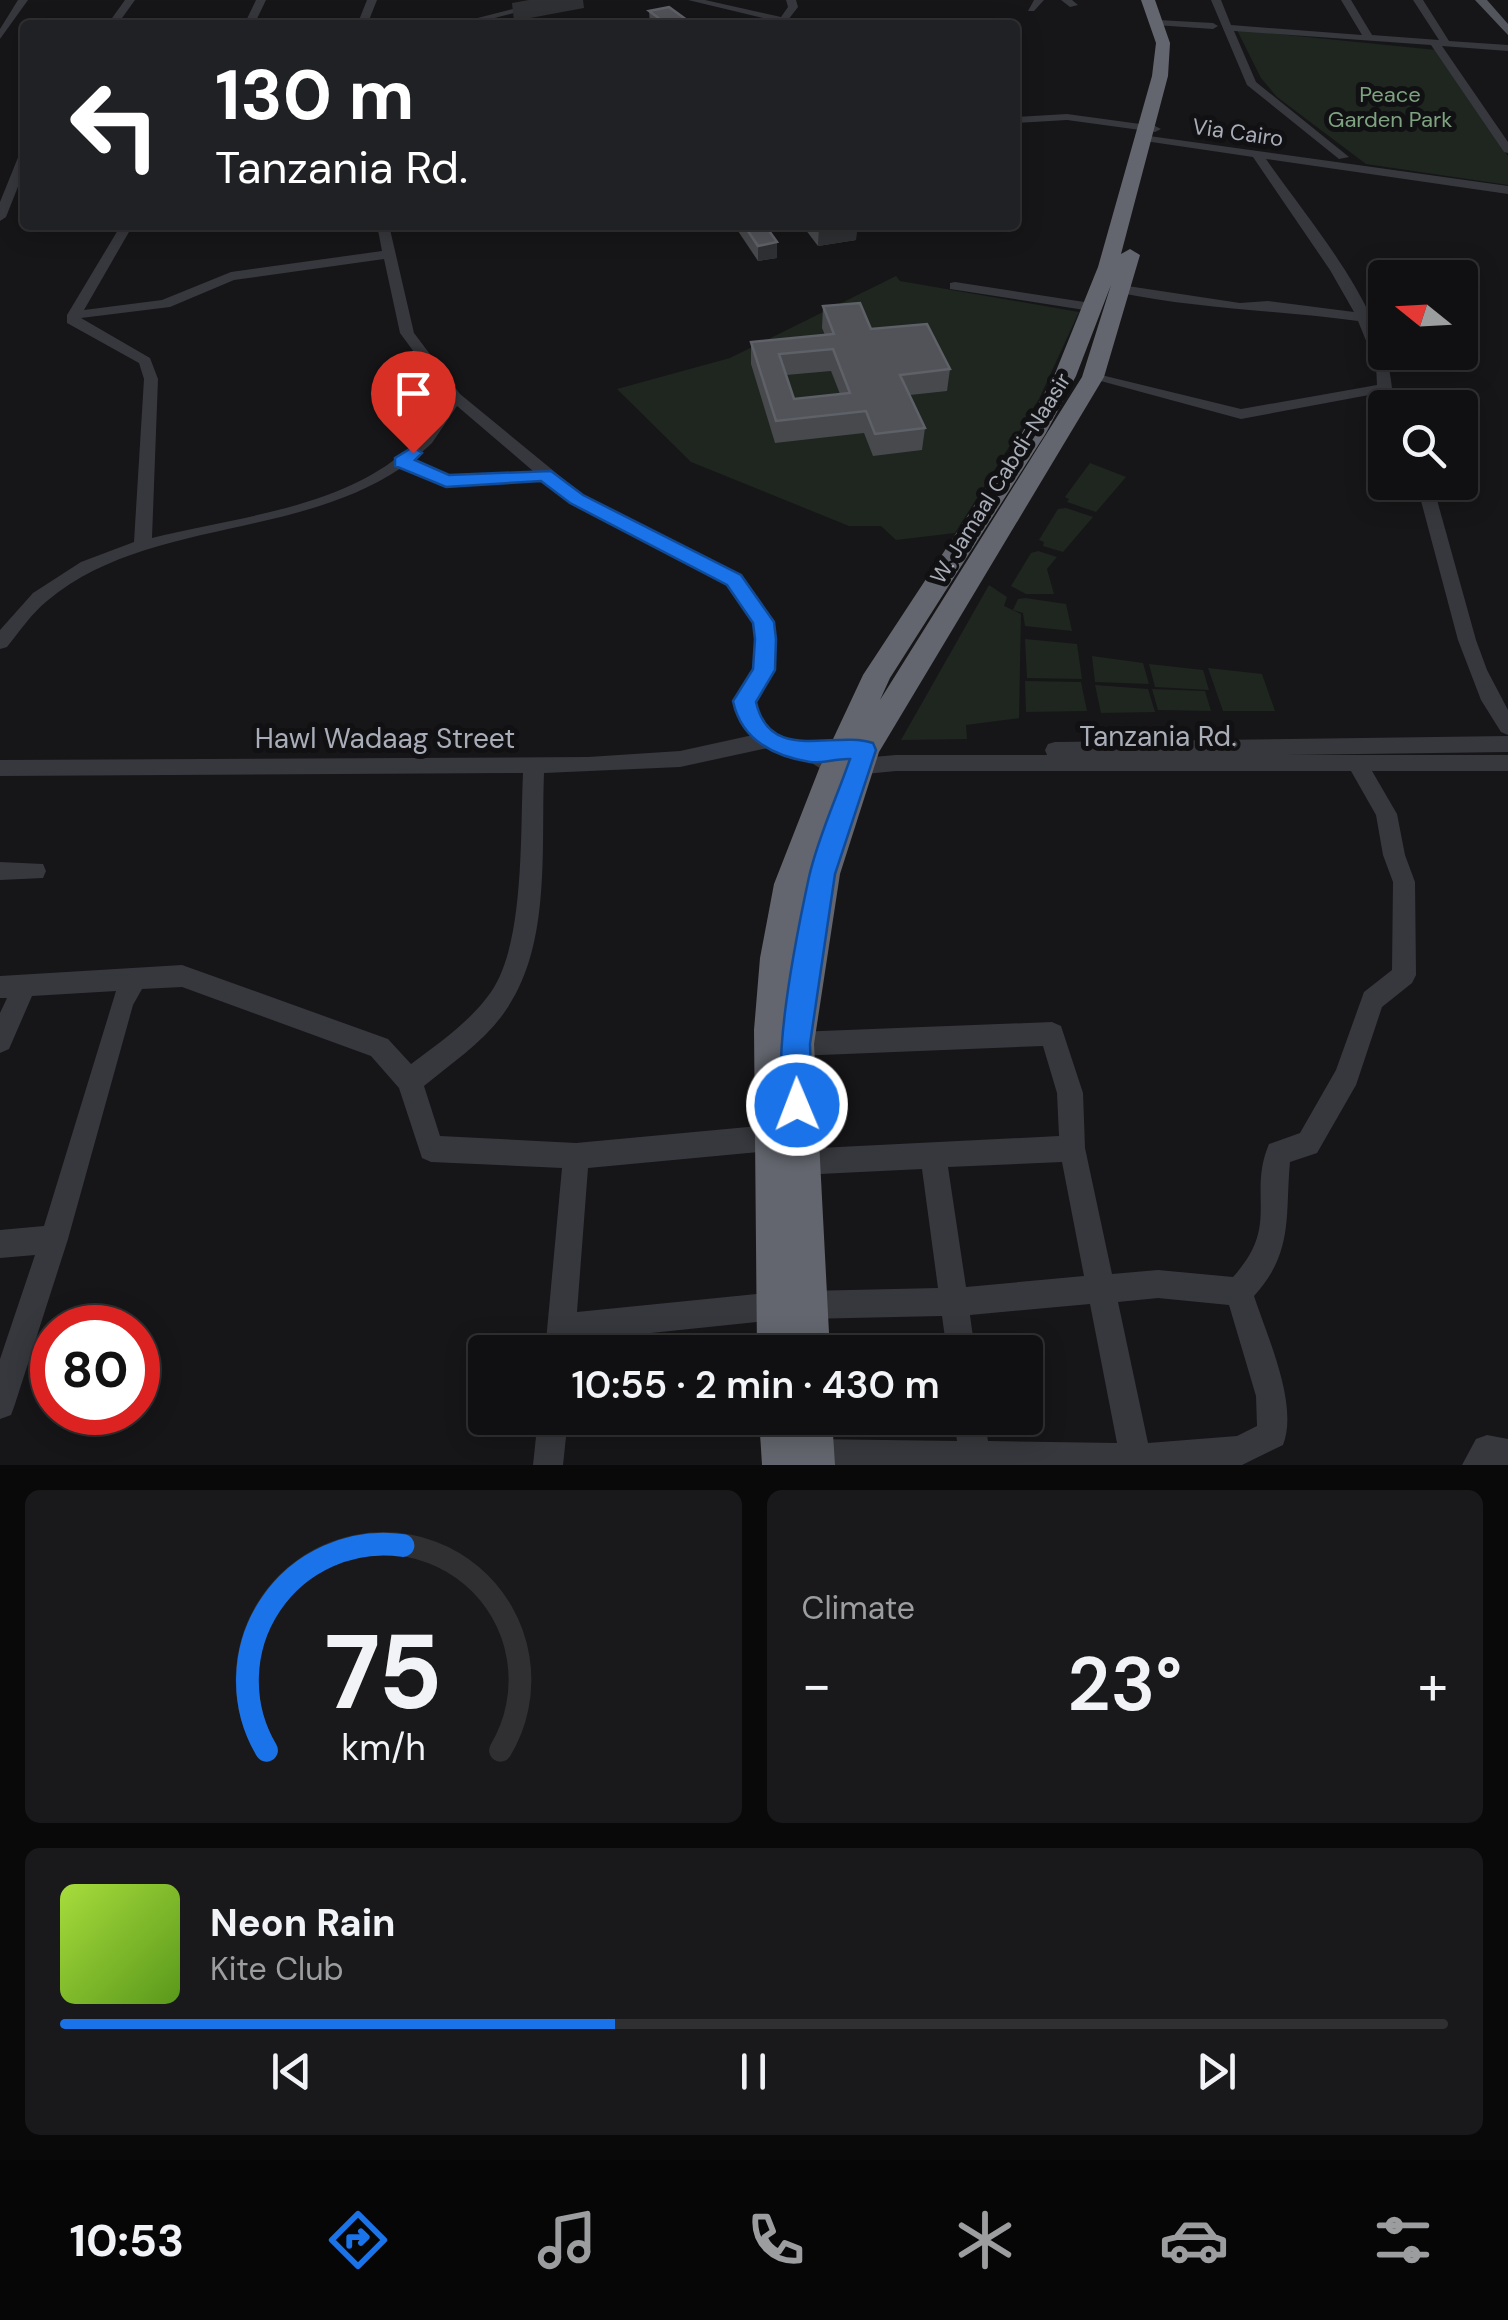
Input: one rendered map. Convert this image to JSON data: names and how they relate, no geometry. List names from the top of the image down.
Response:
{
  "streets": {
    "highway": ["W. Jamaal Cabdi-Naasir"],
    "street": ["Via Cairo", "Tanzania Rd.", "Hawl Wadaag Street"]
  },
  "crossings": [
    ["Via Cairo", "W. Jamaal Cabdi-Naasir"],
    ["W. Jamaal Cabdi-Naasir", "Tanzania Rd."],
    ["Tanzania Rd.", "Hawl Wadaag Street"]
  ],
  "parks": ["Peace Garden Park"],
  "north": "left",
  "page": {
    "turn": ["130 m", "Tanzania Rd."],
    "limit": "80",
    "trip": "10:55 · 2 min · 430 m",
    "tile": "Climate",
    "heat": ["−", "23°", "+"],
    "song": ["Neon Rain", "Kite Club"],
    "tabs": "10:53",
    "gauge": ["75", "km/h"]
  }
}
